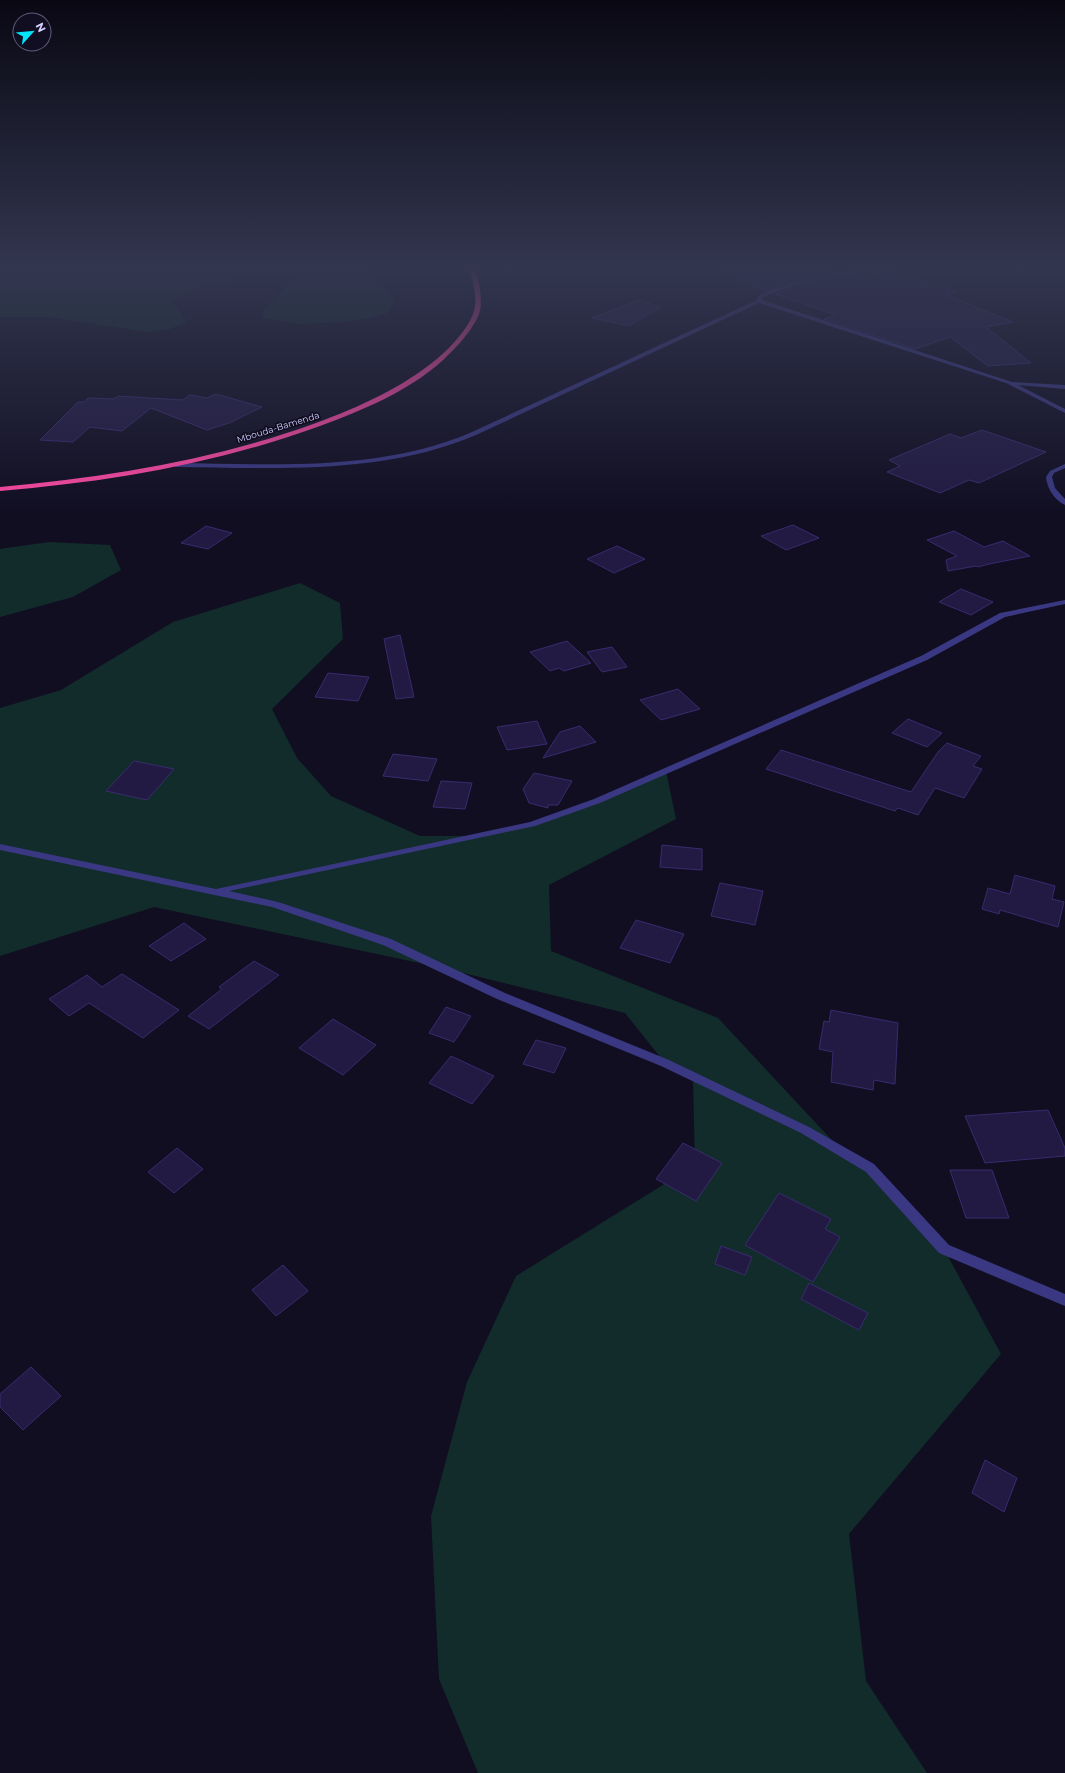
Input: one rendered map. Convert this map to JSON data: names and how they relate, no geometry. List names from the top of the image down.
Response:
{
  "streets": {
    "highway": ["Mbouda-Bamenda"]
  },
  "north": "top right"
}
